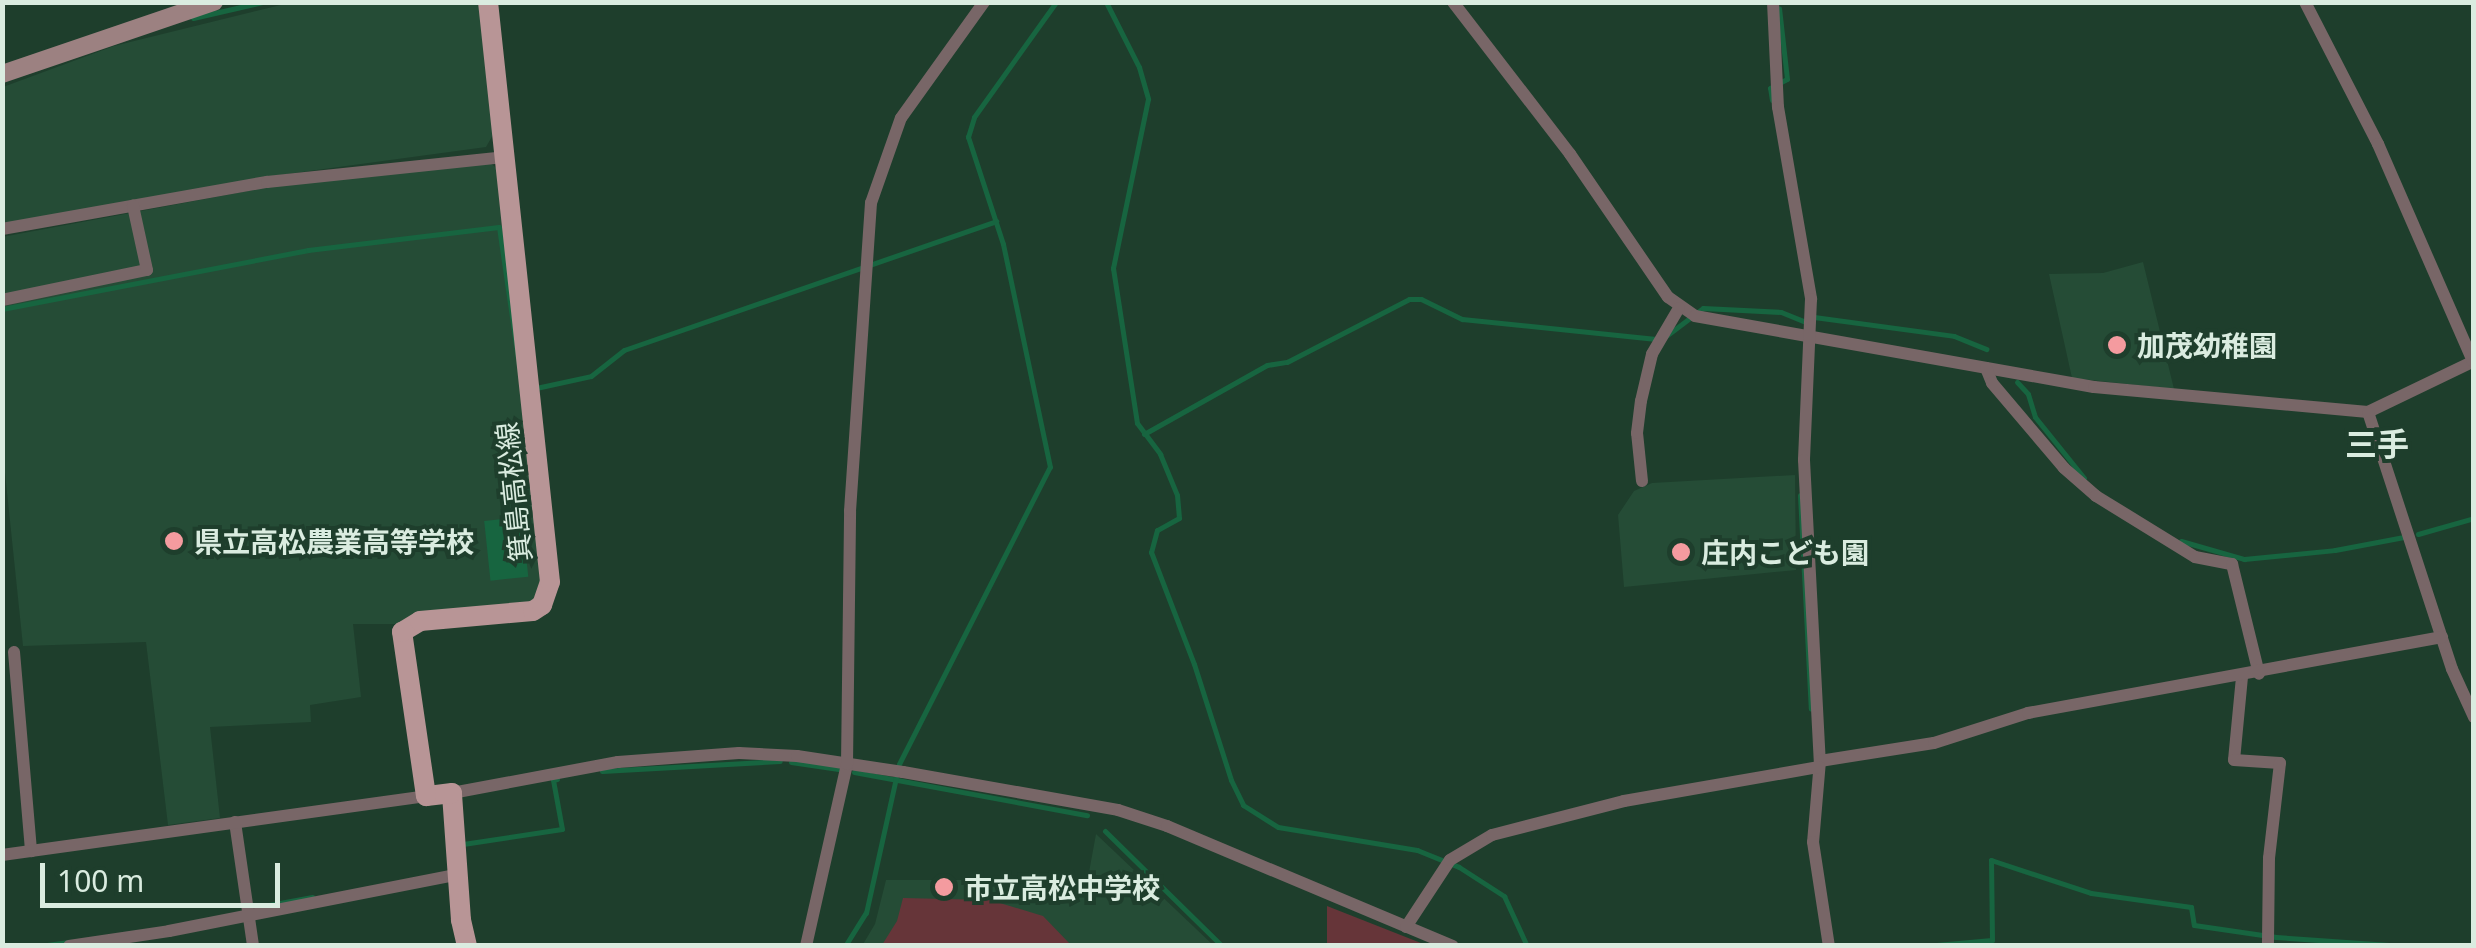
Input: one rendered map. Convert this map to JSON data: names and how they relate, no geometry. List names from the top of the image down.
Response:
{
  "streets": {
    "main road": ["箕島高松線"]
  },
  "districts": ["三手"],
  "places": [
    "加茂幼稚園",
    "県立高松農業高等学校",
    "庄内こども園",
    "市立高松中学校"
  ],
  "scale_bar": "100 m"
}
